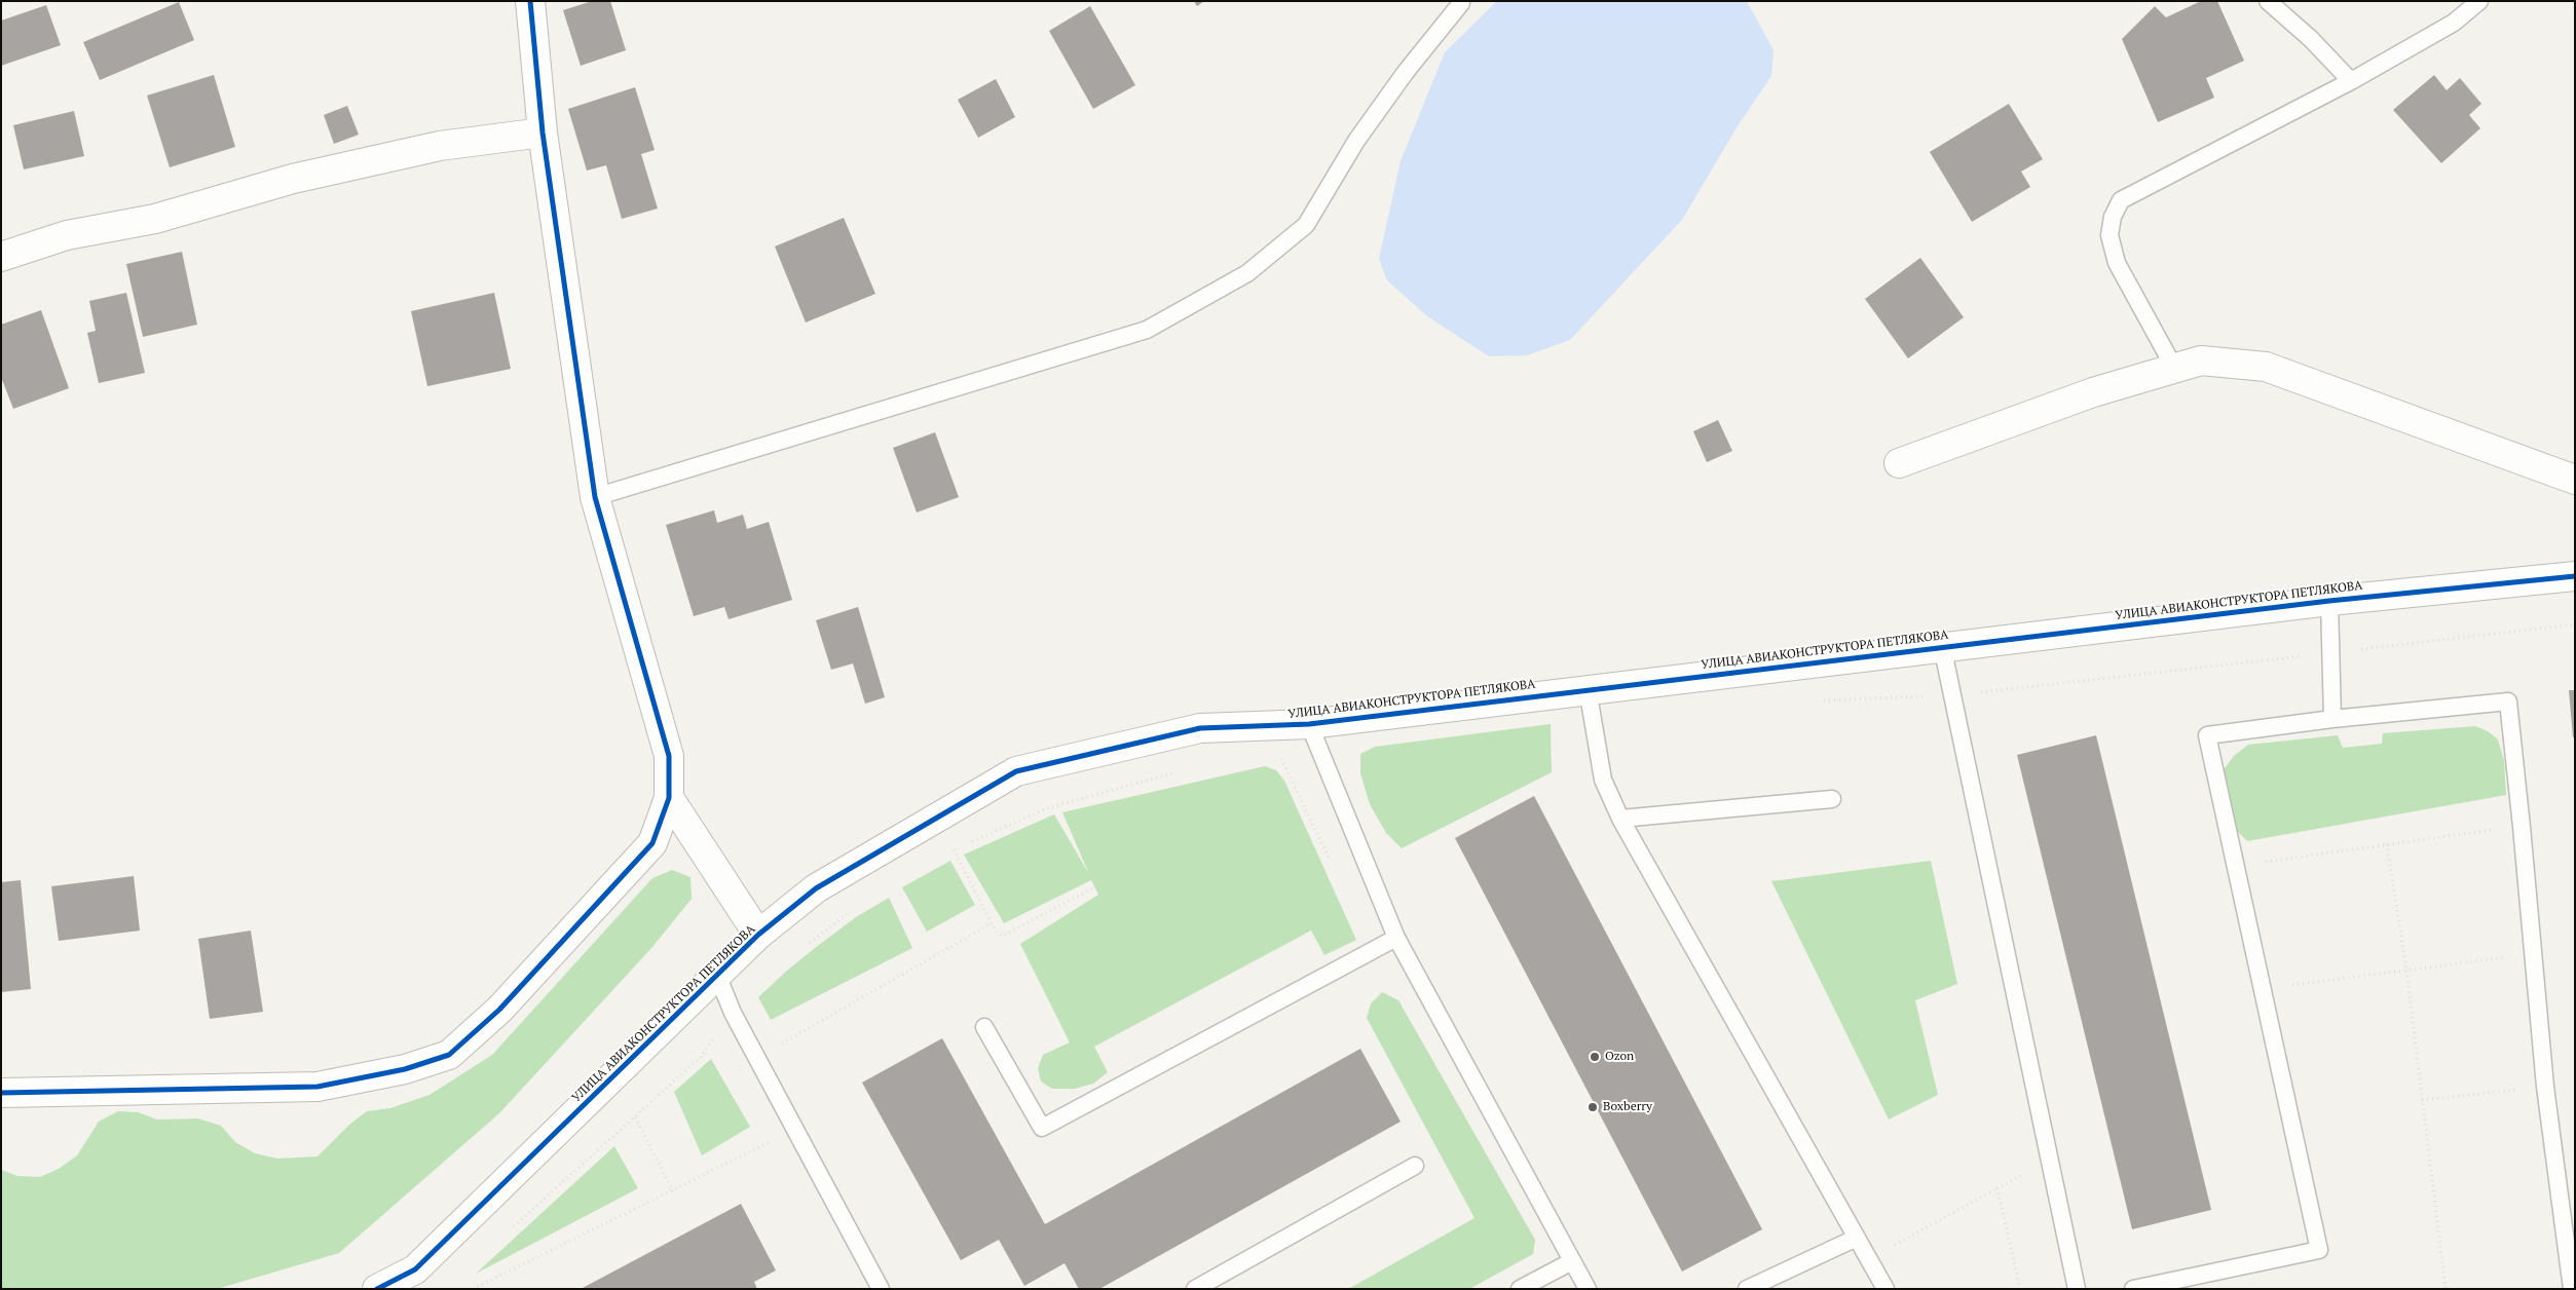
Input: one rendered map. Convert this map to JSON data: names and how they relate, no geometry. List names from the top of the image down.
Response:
{
  "streets": {
    "street": ["УЛИЦА АВИАКОНСТРУКТОРА ПЕТЛЯКОВА"]
  },
  "places": ["Ozon", "Boxberry"]
}
